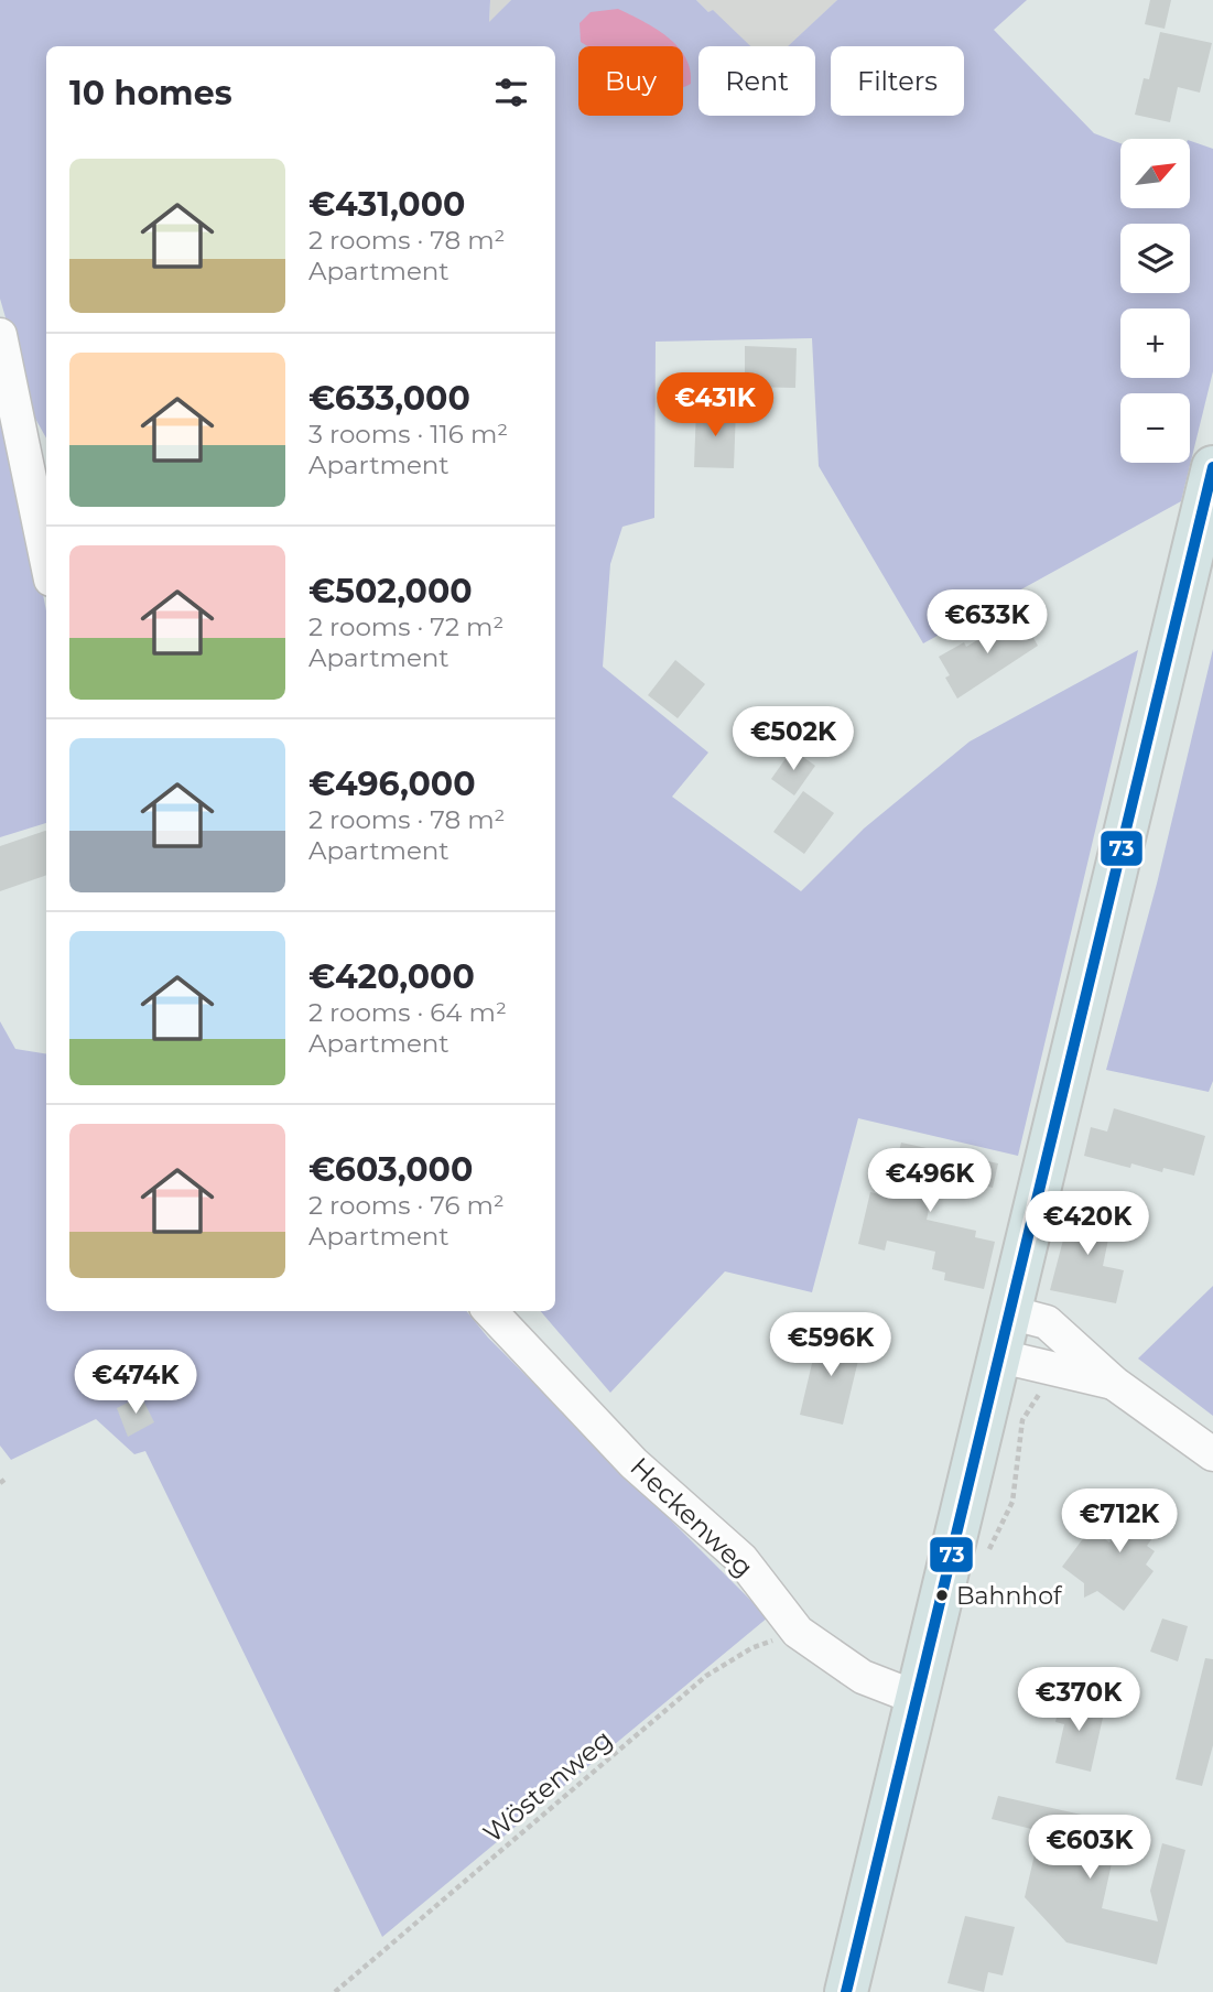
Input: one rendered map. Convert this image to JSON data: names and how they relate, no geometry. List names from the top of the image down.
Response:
{
  "streets": {
    "street": ["Heckenweg"],
    "path": ["Wöstenweg"]
  },
  "crossings": [
    ["Heckenweg", "Wöstenweg"]
  ],
  "places": ["Bahnhof"],
  "lines": ["transit line 73"],
  "north": "top right",
  "page": {
    "chip": ["Buy", "Rent", "Filters"],
    "heading": "10 homes",
    "map_buttons": ["+", "−"],
    "list": [
      {
        "name": "€431,000",
        "note": "2 rooms · 78 m² · Apartment"
      },
      {
        "name": "€633,000",
        "note": "3 rooms · 116 m² · Apartment"
      },
      {
        "name": "€502,000",
        "note": "2 rooms · 72 m² · Apartment"
      },
      {
        "name": "€496,000",
        "note": "2 rooms · 78 m² · Apartment"
      },
      {
        "name": "€420,000",
        "note": "2 rooms · 64 m² · Apartment"
      },
      {
        "name": "€603,000",
        "note": "2 rooms · 76 m² · Apartment"
      }
    ],
    "price": [
      "€431K",
      "€633K",
      "€502K",
      "€496K",
      "€420K",
      "€596K",
      "€474K",
      "€712K",
      "€370K",
      "€603K"
    ]
  }
}
